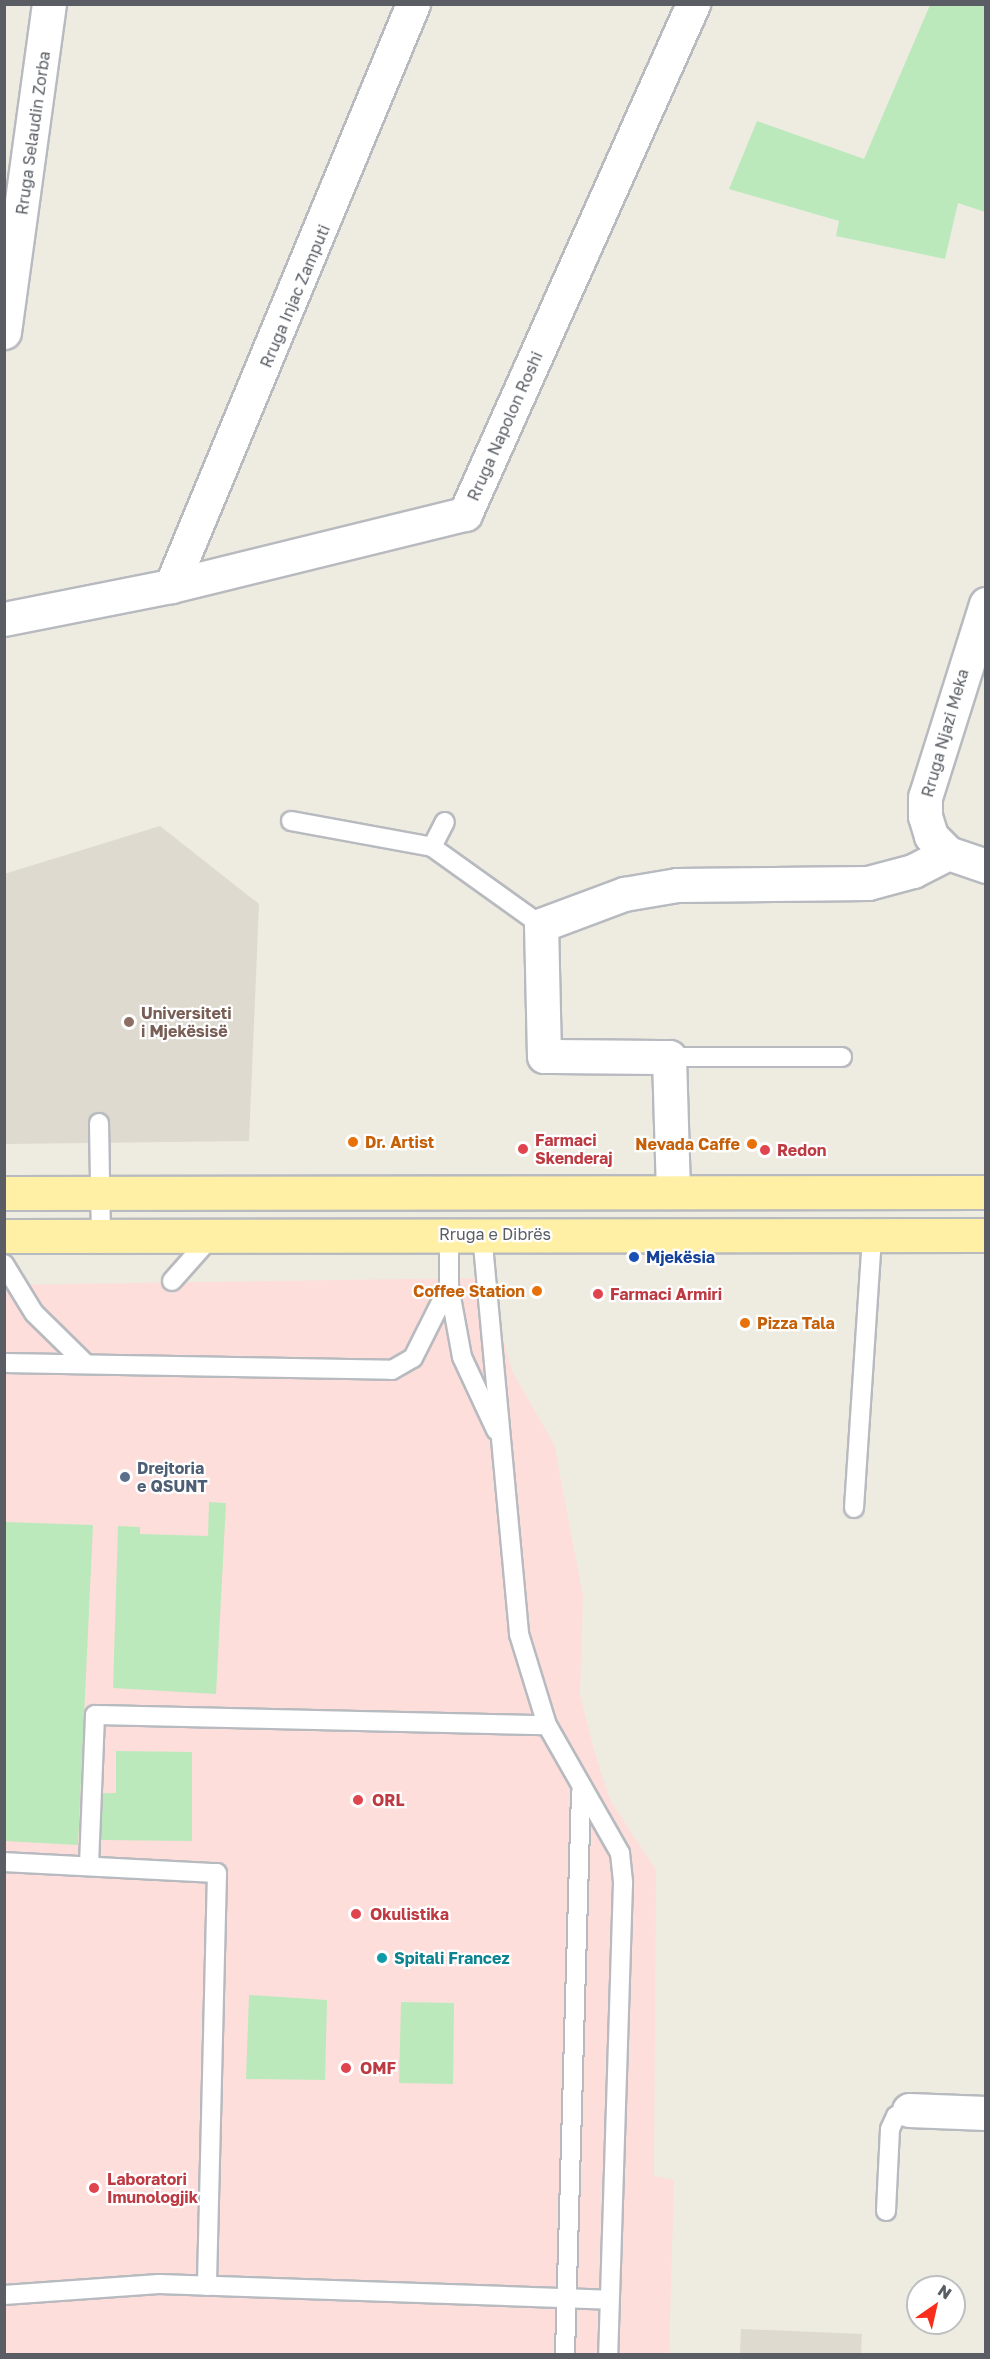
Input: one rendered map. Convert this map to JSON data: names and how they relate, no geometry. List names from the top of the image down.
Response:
{
  "streets": {
    "main road": ["Rruga e Dibrës"],
    "street": [
      "Rruga Selaudin Zorba",
      "Rruga Injac Zamputi",
      "Rruga Napolon Roshi",
      "Rruga Njazi Meka"
    ]
  },
  "crossings": [
    ["Rruga Injac Zamputi", "Rruga Napolon Roshi"]
  ],
  "places": [
    "Universiteti i Mjekësisë",
    "Dr. Artist",
    "Nevada Caffe",
    "Farmaci Skenderaj",
    "Redon",
    "Mjekësia",
    "Coffee Station",
    "Farmaci Armiri",
    "Pizza Tala",
    "Drejtoria e QSUNT",
    "ORL",
    "Okulistika",
    "Spitali Francez",
    "OMF",
    "Laboratori Imunologjik"
  ],
  "north": "top right"
}
